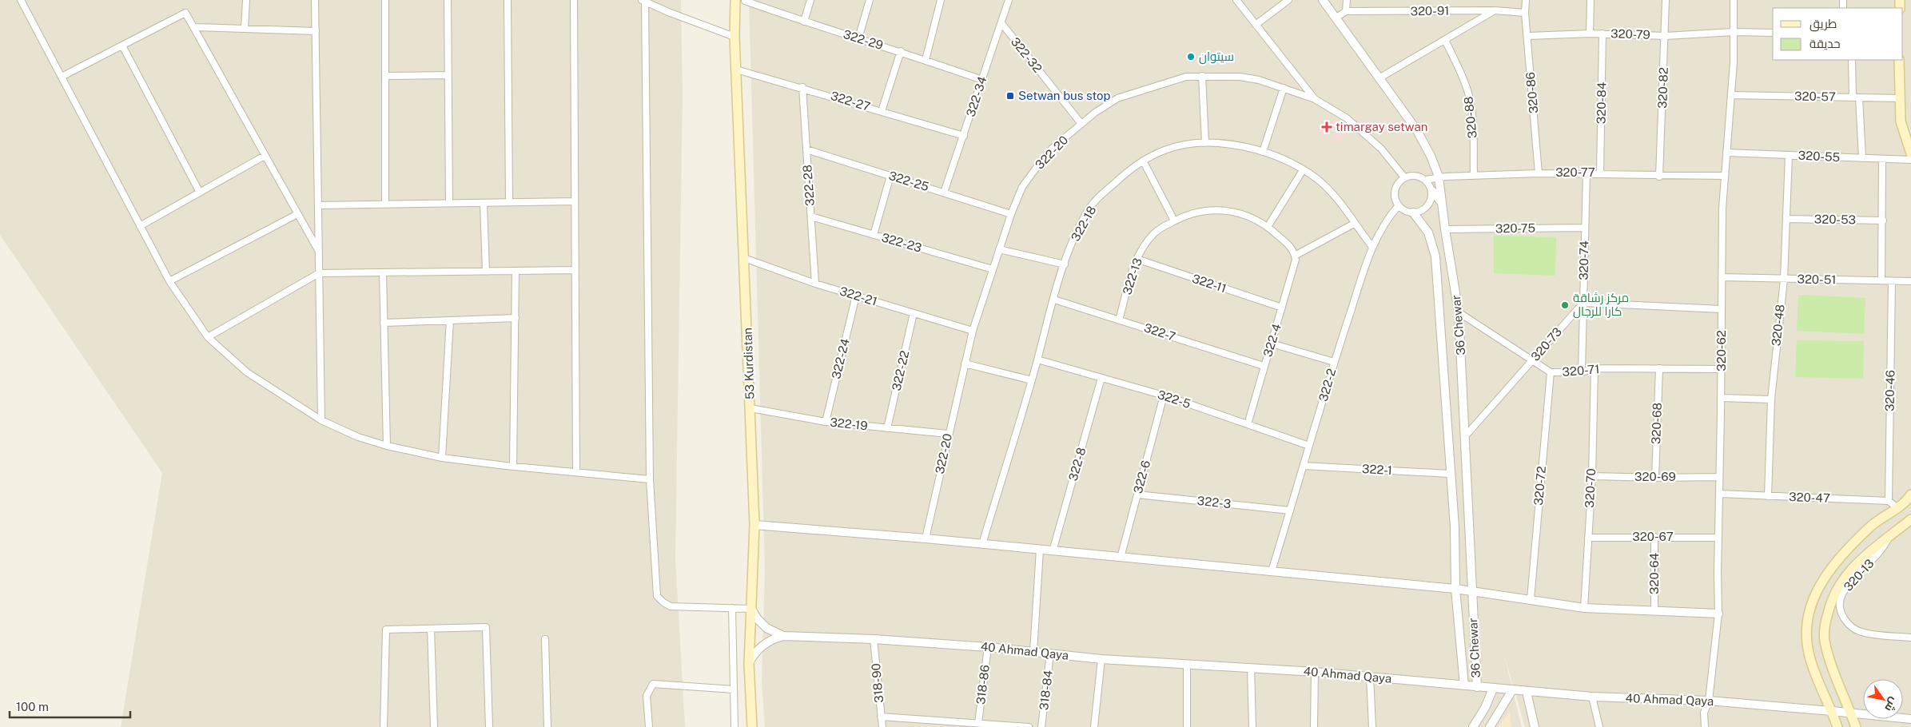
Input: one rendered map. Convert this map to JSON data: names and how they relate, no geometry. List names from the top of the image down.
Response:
{
  "streets": {
    "main road": ["53 Kurdistan"],
    "street": [
      "320-91",
      "320-79",
      "322-29",
      "322-32",
      "320-82",
      "320-86",
      "322-34",
      "320-57",
      "322-27",
      "320-84",
      "320-88",
      "322-20",
      "320-55",
      "320-77",
      "322-25",
      "322-28",
      "320-53",
      "322-18",
      "320-75",
      "322-23",
      "320-74",
      "322-13",
      "320-51",
      "322-11",
      "322-21",
      "36 Chewar",
      "320-48",
      "322-7",
      "322-4",
      "320-73",
      "320-62",
      "322-24",
      "322-22",
      "320-71",
      "322-2",
      "320-46",
      "322-5",
      "320-68",
      "322-19",
      "322-8",
      "322-1",
      "322-6",
      "320-69",
      "320-72",
      "320-70",
      "320-47",
      "322-3",
      "320-67",
      "320-64",
      "320-13",
      "40 Ahmad Qaya",
      "318-90",
      "318-86",
      "318-84"
    ]
  },
  "crossings": [
    ["320-91", "320-86"],
    ["320-79", "320-82"],
    ["320-79", "320-86"],
    ["320-79", "320-84"],
    ["320-79", "320-62"],
    ["322-29", "322-34"],
    ["322-29", "53 Kurdistan"],
    ["322-32", "322-34"],
    ["322-32", "322-20"],
    ["320-82", "320-77"],
    ["320-86", "320-77"],
    ["322-34", "322-27"],
    ["322-34", "322-25"],
    ["320-57", "320-62"],
    ["322-27", "322-28"],
    ["322-27", "53 Kurdistan"],
    ["320-84", "320-77"],
    ["320-88", "320-77"],
    ["322-20", "320-77"],
    ["322-20", "322-25"],
    ["322-20", "322-23"],
    ["322-20", "322-21"],
    ["322-20", "322-2"],
    ["322-20", "322-19"],
    ["320-55", "320-48"],
    ["320-55", "320-62"],
    ["320-77", "320-74"],
    ["320-77", "36 Chewar"],
    ["320-77", "320-62"],
    ["320-77", "322-2"],
    ["322-25", "322-28"],
    ["322-28", "322-23"],
    ["322-28", "322-21"],
    ["320-53", "320-48"],
    ["322-18", "322-7"],
    ["322-18", "322-2"],
    ["322-18", "322-5"],
    ["320-75", "320-74"],
    ["320-75", "36 Chewar"],
    ["320-74", "320-73"],
    ["320-74", "320-71"],
    ["322-13", "322-11"],
    ["322-13", "322-7"],
    ["322-13", "322-4"],
    ["320-51", "320-48"],
    ["320-51", "320-62"],
    ["320-51", "320-46"],
    ["322-11", "322-4"],
    ["322-21", "322-24"],
    ["322-21", "53 Kurdistan"],
    ["322-21", "322-22"],
    ["36 Chewar", "320-73"],
    ["36 Chewar", "320-71"],
    ["36 Chewar", "40 Ahmad Qaya"],
    ["320-48", "320-47"],
    ["322-7", "322-4"],
    ["322-4", "322-5"],
    ["320-73", "320-71"],
    ["320-62", "320-71"],
    ["320-62", "320-69"],
    ["320-62", "320-47"],
    ["320-62", "320-67"],
    ["320-62", "40 Ahmad Qaya"],
    ["322-24", "322-19"],
    ["53 Kurdistan", "322-19"],
    ["53 Kurdistan", "40 Ahmad Qaya"],
    ["322-22", "322-19"],
    ["320-71", "320-68"],
    ["320-71", "320-72"],
    ["320-71", "320-70"],
    ["322-2", "322-5"],
    ["322-2", "322-1"],
    ["322-2", "322-3"],
    ["320-46", "320-47"],
    ["322-5", "322-8"],
    ["322-5", "322-6"],
    ["320-68", "320-69"],
    ["322-6", "322-3"],
    ["320-69", "320-70"],
    ["320-70", "320-67"],
    ["320-67", "320-64"],
    ["40 Ahmad Qaya", "318-90"],
    ["40 Ahmad Qaya", "318-86"],
    ["40 Ahmad Qaya", "318-84"]
  ],
  "places": {
    "other": ["سيتوان", "مركز رشاقة كارا للرجال"],
    "transit": ["Setwan bus stop"],
    "health": ["timargay setwan"]
  },
  "legend": ["طريق", "حديقة"],
  "scale_bar": "100 m",
  "north": "bottom right"
}
